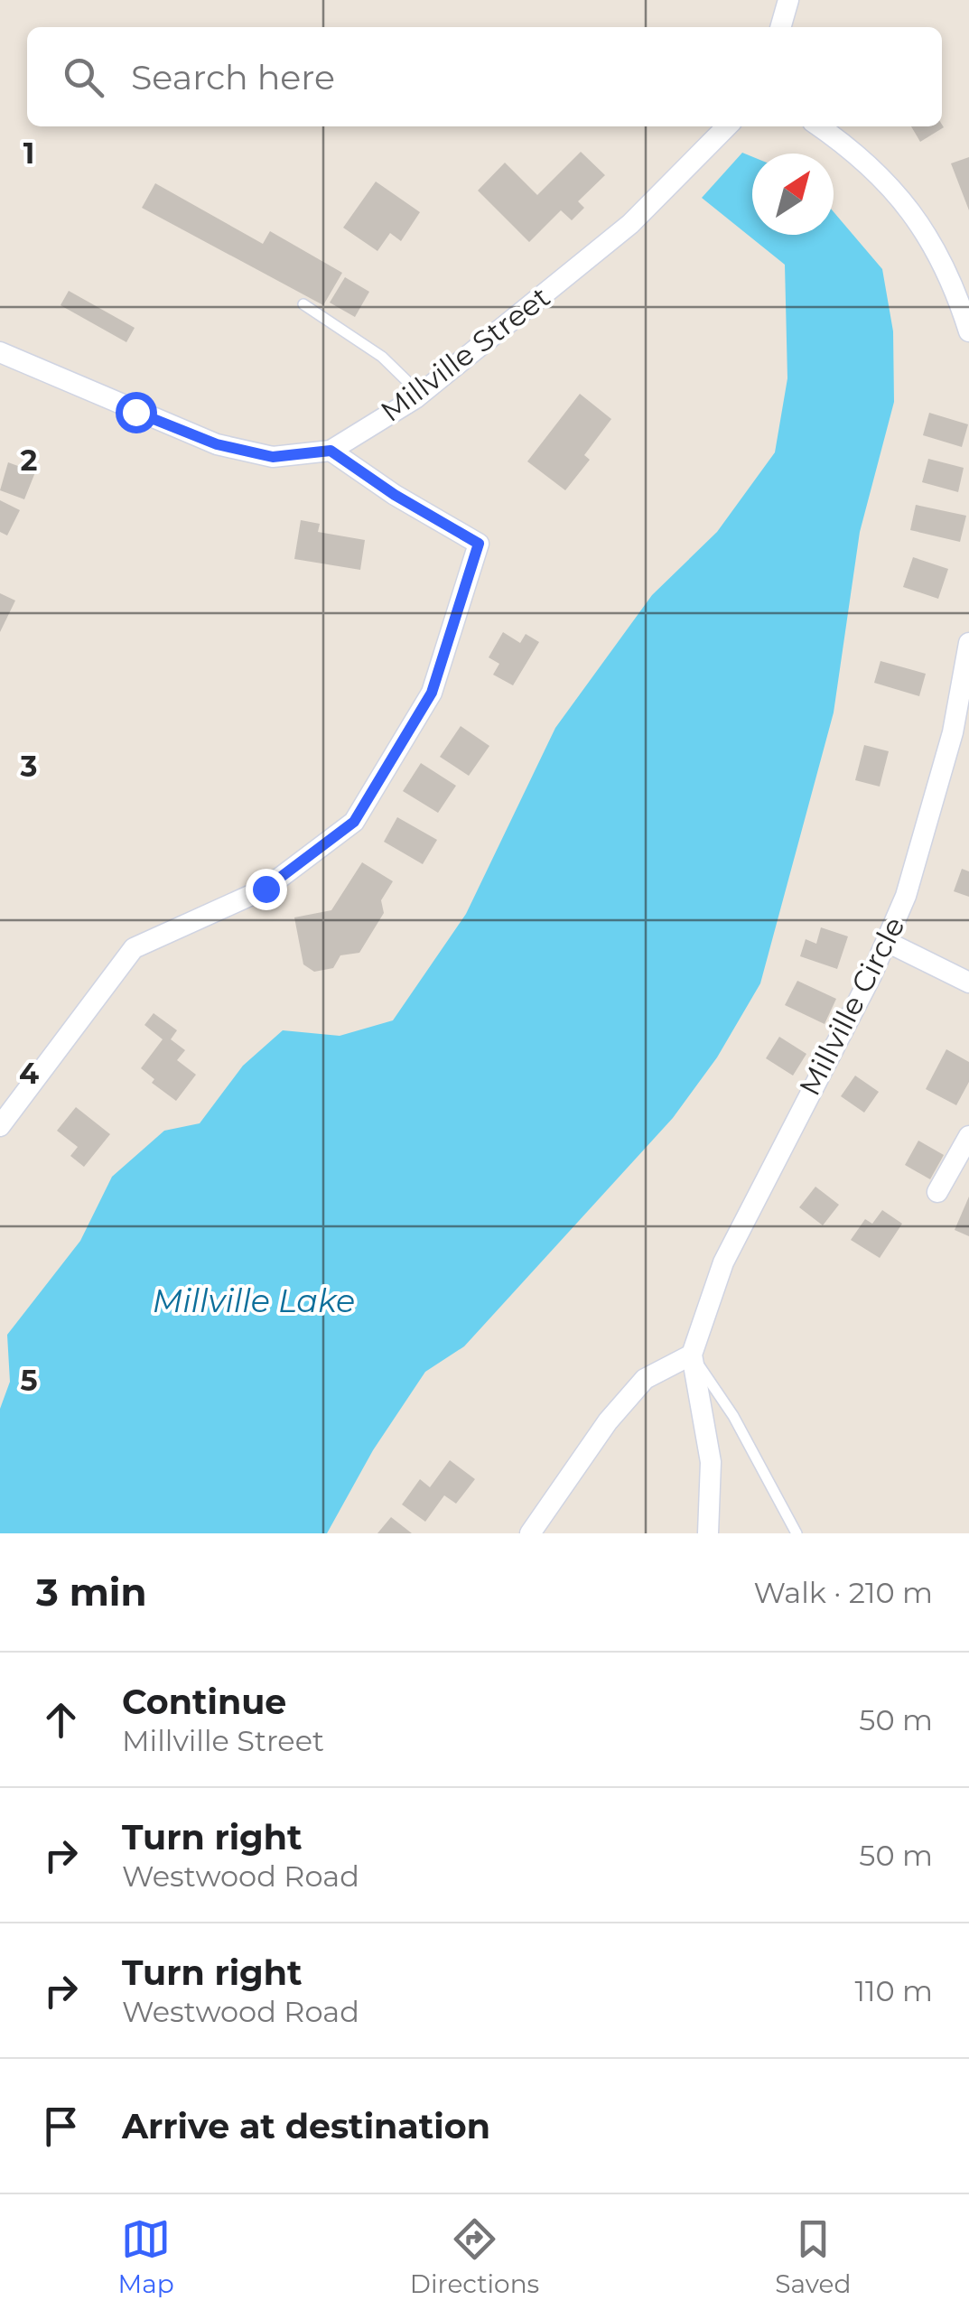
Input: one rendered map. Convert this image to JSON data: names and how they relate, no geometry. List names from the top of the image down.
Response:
{
  "streets": {
    "street": ["Millville Street", "Millville Circle"]
  },
  "water": ["Millville Lake"],
  "north": "top right",
  "page": {
    "search": "Search here",
    "heading": ["3 min", "Walk · 210 m"],
    "list": [
      ["Continue", "Millville Street", "50 m"],
      ["Turn right", "Westwood Road", "50 m"],
      ["Turn right", "Westwood Road", "110 m"],
      "Arrive at destination"
    ],
    "nav": ["Map", "Directions", "Saved"]
  },
  "grid": {
    "rows": [
      "1",
      "2",
      "3",
      "4",
      "5"
    ]
  }
}
